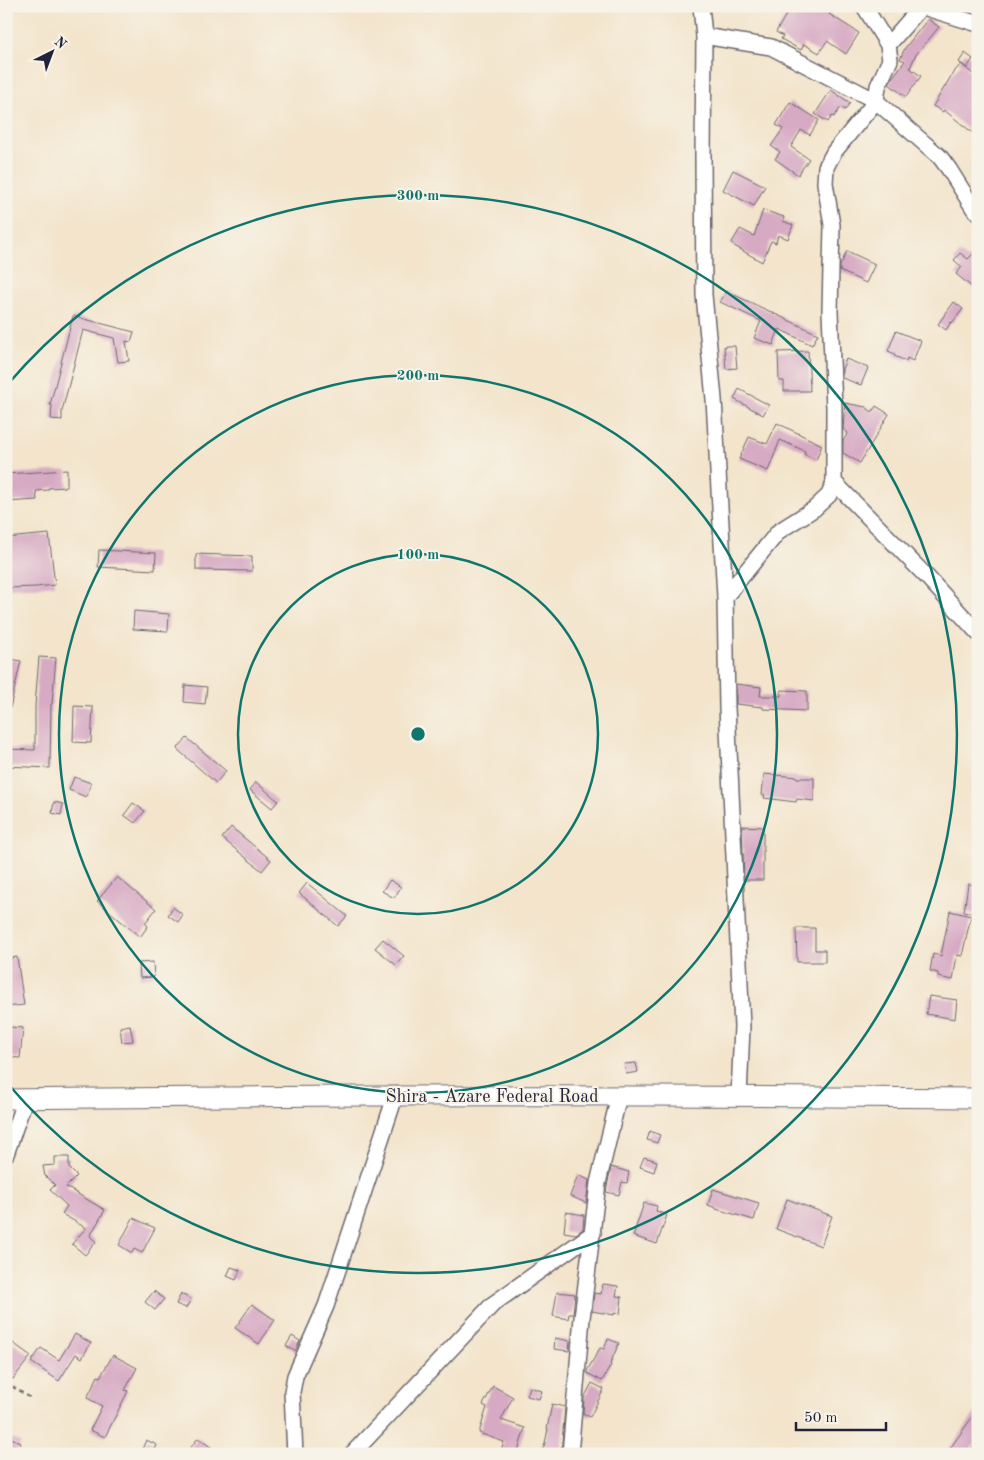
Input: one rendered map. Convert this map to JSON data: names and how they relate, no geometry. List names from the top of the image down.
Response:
{
  "streets": {
    "main road": ["Shira - Azare Federal Road"]
  },
  "scale_bar": "50 m",
  "north": "top right",
  "rings": ["300 m", "200 m", "100 m"]
}
